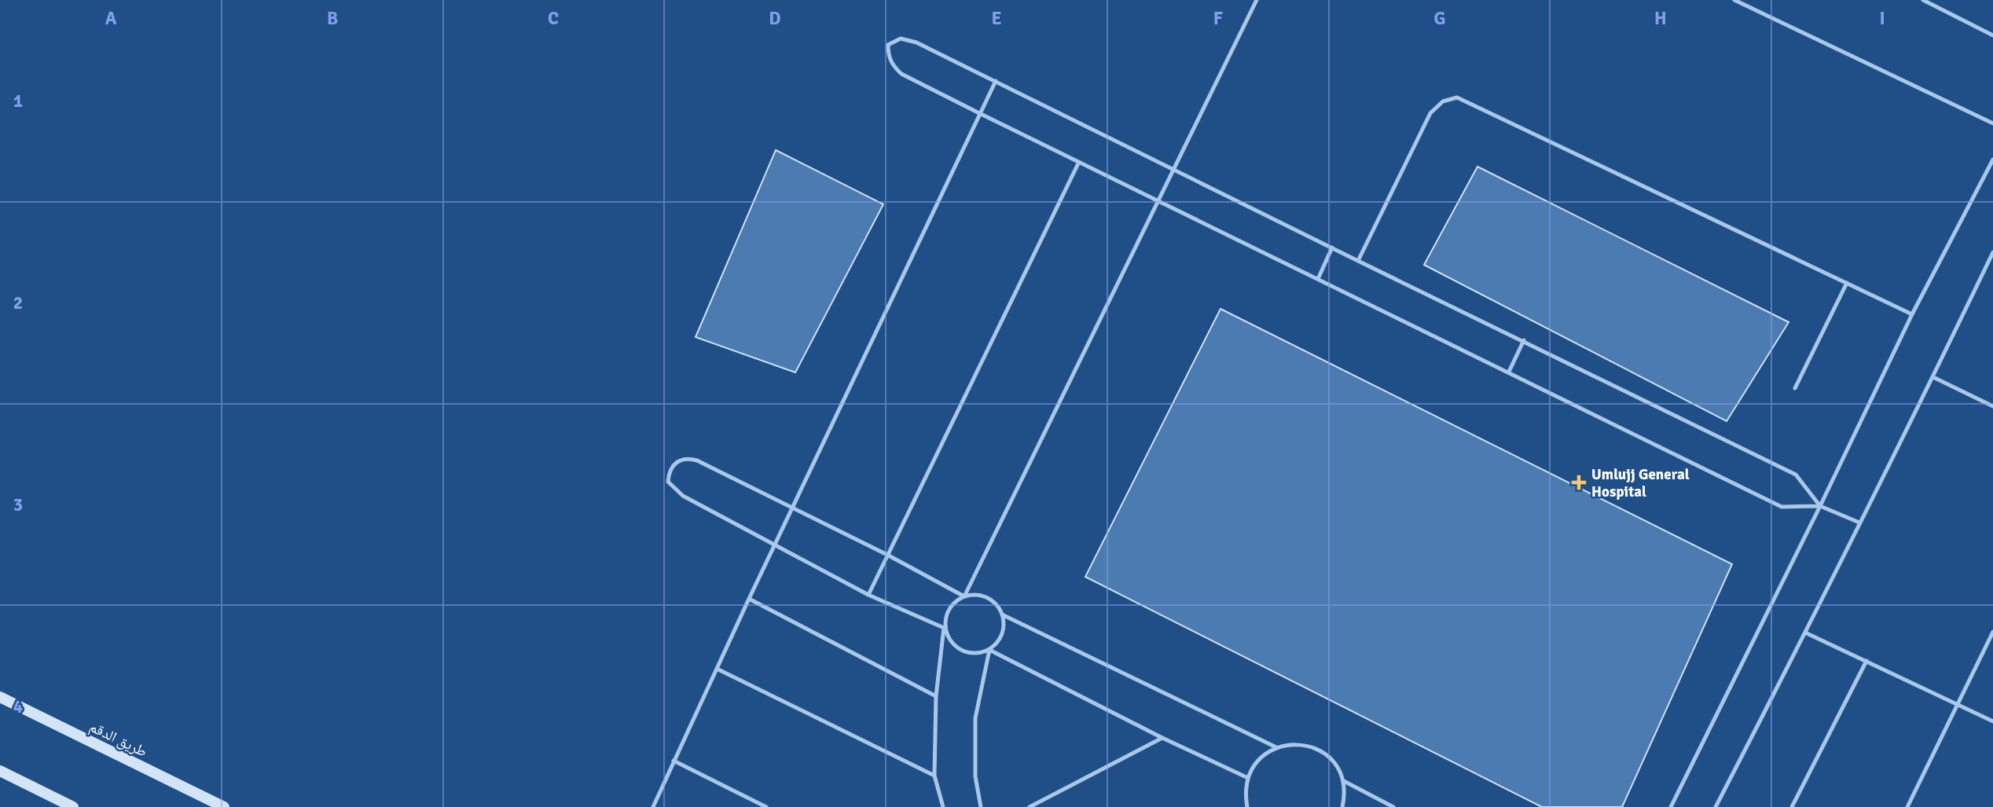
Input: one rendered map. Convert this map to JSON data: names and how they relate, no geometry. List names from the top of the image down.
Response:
{
  "streets": {
    "street": ["طريق الدقم"]
  },
  "places": {
    "health": ["Umlujj General Hospital"]
  },
  "grid": {
    "columns": [
      "A",
      "B",
      "C",
      "D",
      "E",
      "F",
      "G",
      "H",
      "I"
    ],
    "rows": [
      "1",
      "2",
      "3",
      "4"
    ]
  }
}
